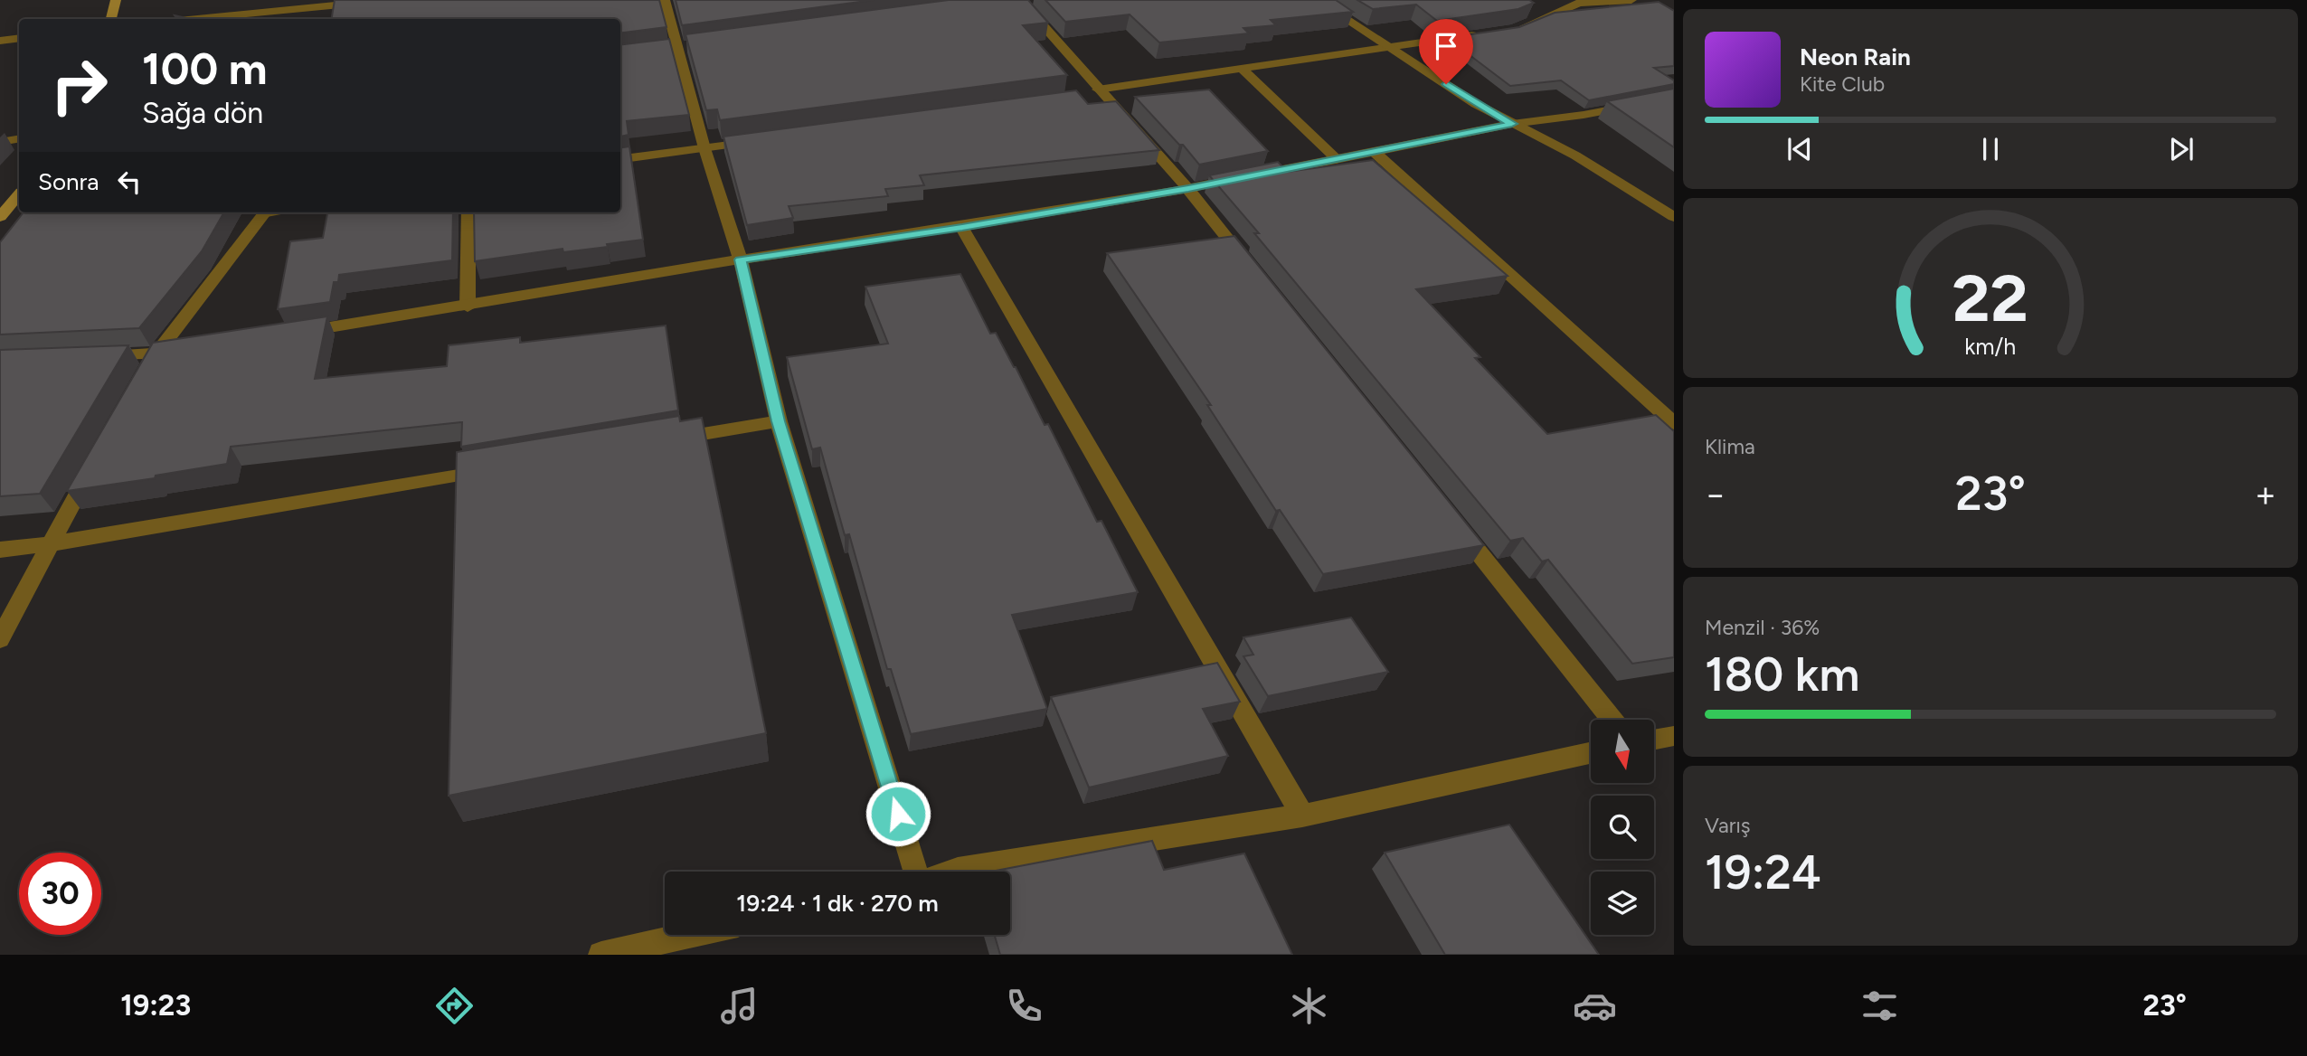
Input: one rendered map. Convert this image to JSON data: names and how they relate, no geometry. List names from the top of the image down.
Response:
{
  "north": "bottom",
  "page": {
    "turn": ["100 m", "Sağa dön"],
    "song": ["Neon Rain", "Kite Club"],
    "then": "Sonra",
    "tile": [
      "Klima",
      ["Menzil · 36%", "180 km"],
      ["Varış", "19:24"]
    ],
    "heat": ["−", "23°", "+"],
    "limit": "30",
    "trip": "19:24 · 1 dk · 270 m",
    "tabs": ["19:23", "23°"],
    "gauge": ["22", "km/h"]
  }
}
